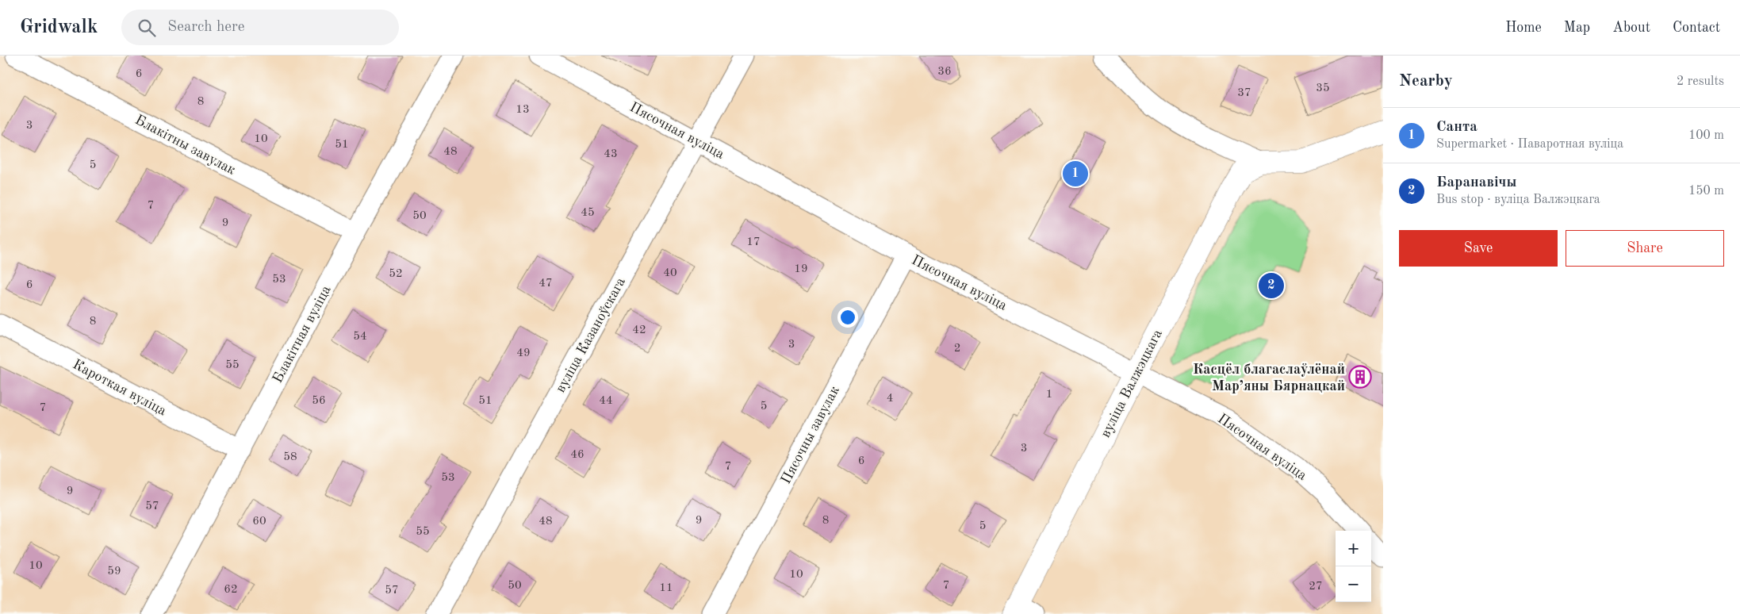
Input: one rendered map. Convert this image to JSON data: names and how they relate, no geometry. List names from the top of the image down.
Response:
{
  "streets": {
    "street": [
      "Пясочная вуліца",
      "Блакітны завулак",
      "Блакітная вуліца",
      "вуліца Казаноўскага",
      "вуліца Валжэцкага",
      "Кароткая вуліца",
      "Пясочны завулак"
    ]
  },
  "crossings": [
    ["Пясочная вуліца", "вуліца Казаноўскага"],
    ["Пясочная вуліца", "вуліца Валжэцкага"],
    ["Пясочная вуліца", "Пясочны завулак"],
    ["Блакітны завулак", "Блакітная вуліца"],
    ["Блакітная вуліца", "Кароткая вуліца"]
  ],
  "places": {
    "building": ["Касцёл благаслаўлёнай Мар’яны Бярнацкай"]
  },
  "house_numbers": [
    "36",
    "6",
    "35",
    "37",
    "8",
    "13",
    "3",
    "10",
    "51",
    "48",
    "43",
    "5",
    "7",
    "45",
    "50",
    "9",
    "17",
    "19",
    "40",
    "52",
    "53",
    "47",
    "6",
    "8",
    "42",
    "54",
    "3",
    "2",
    "49",
    "55",
    "1",
    "4",
    "56",
    "51",
    "44",
    "5",
    "7",
    "3",
    "46",
    "58",
    "6",
    "7",
    "53",
    "9",
    "57",
    "9",
    "8",
    "60",
    "48",
    "5",
    "55",
    "10",
    "59",
    "10",
    "50",
    "7",
    "27",
    "11",
    "62",
    "57"
  ],
  "page": {
    "header": "Gridwalk",
    "search": "Search here",
    "nav": [
      "Home",
      "Map",
      "About",
      "Contact"
    ],
    "heading": ["Nearby", "2 results"],
    "list": [
      {
        "mark": "1",
        "name": "Санта",
        "note": "Supermarket · Паваротная вуліца",
        "value": "100 m"
      },
      {
        "mark": "2",
        "name": "Баранавічы",
        "note": "Bus stop · вуліца Валжэцкага",
        "value": "150 m"
      }
    ],
    "pins": ["1", "2"],
    "buttons": ["Save", "Share"],
    "map_buttons": ["+", "−"]
  }
}
